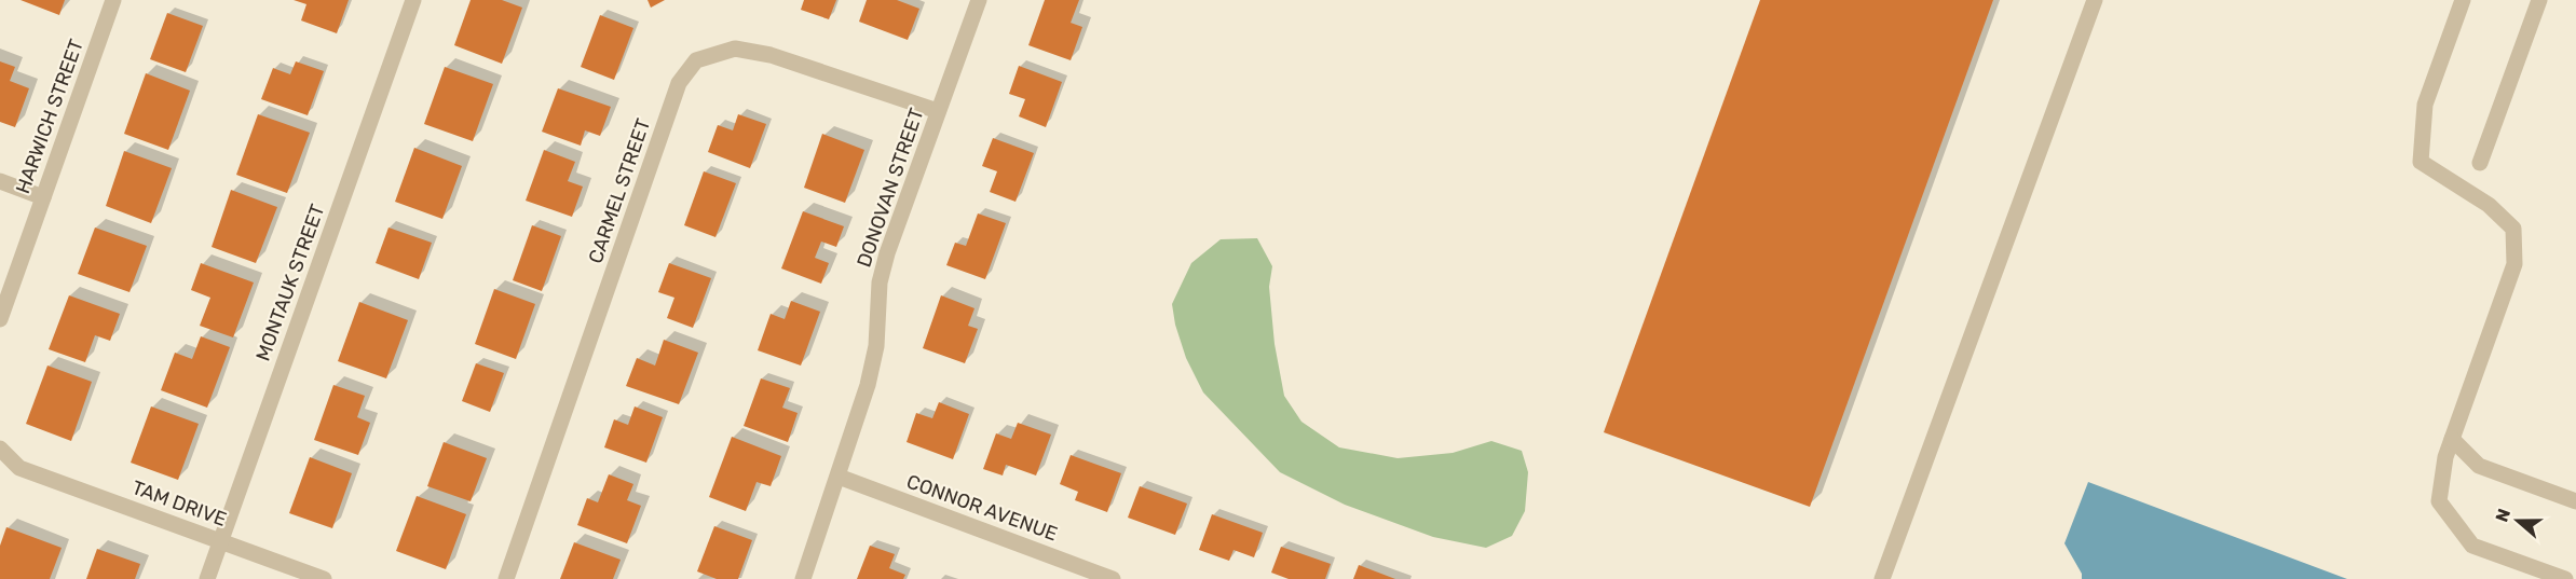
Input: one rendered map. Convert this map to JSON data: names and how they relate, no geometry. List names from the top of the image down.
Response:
{
  "streets": {
    "street": [
      "HARWICH STREET",
      "DONOVAN STREET",
      "CARMEL STREET",
      "MONTAUK STREET",
      "TAM DRIVE",
      "CONNOR AVENUE"
    ]
  },
  "crossings": [
    ["DONOVAN STREET", "CARMEL STREET"],
    ["DONOVAN STREET", "CONNOR AVENUE"],
    ["MONTAUK STREET", "TAM DRIVE"]
  ],
  "north": "left"
}
